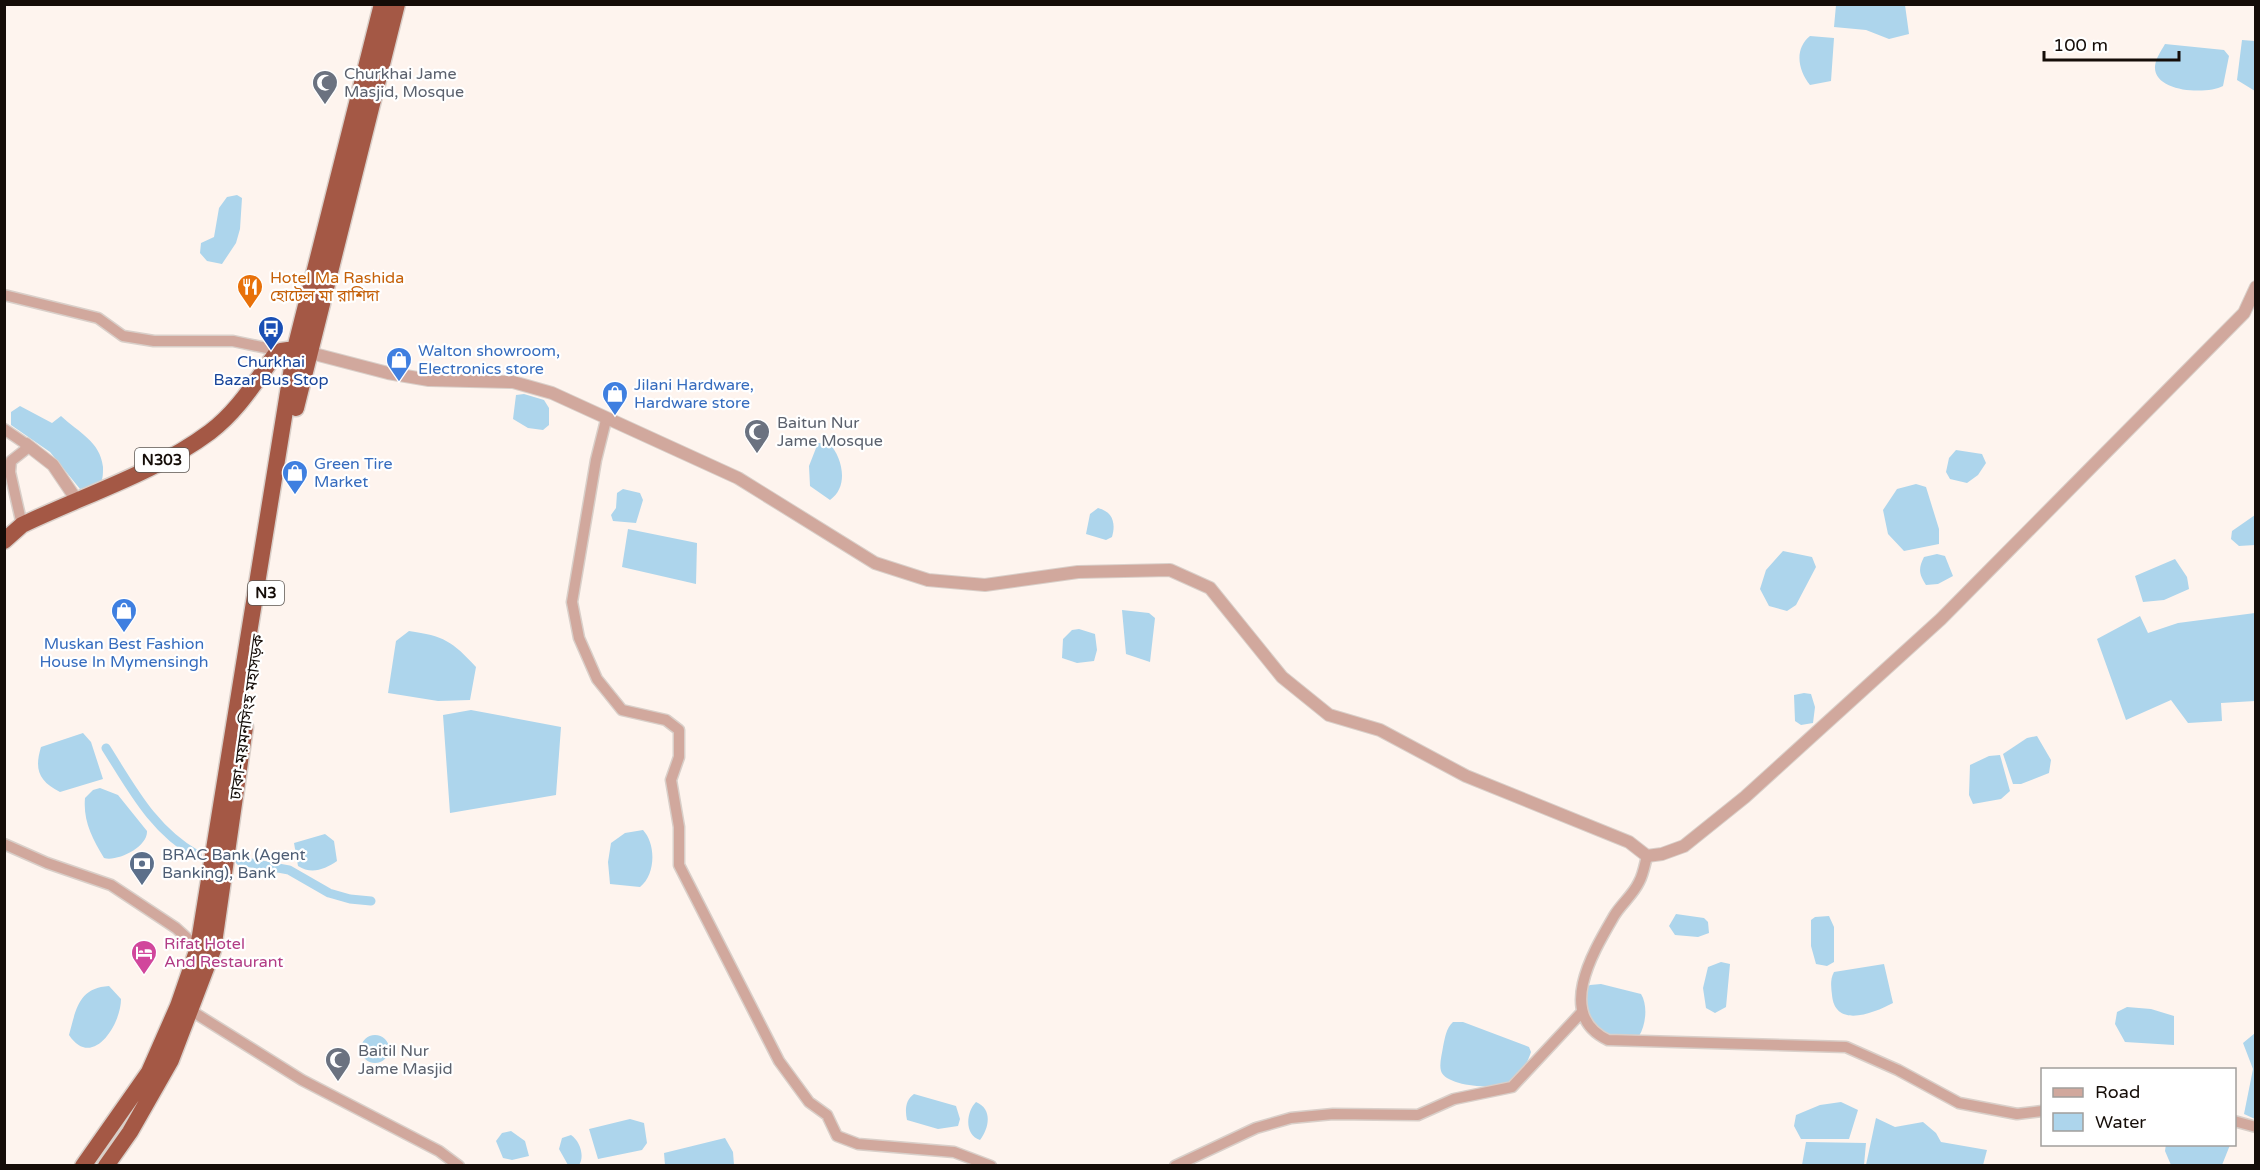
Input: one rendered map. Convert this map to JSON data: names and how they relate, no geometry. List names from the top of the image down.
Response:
{
  "streets": {
    "highway": ["N303", "N3", "ঢাকা-ময়মনসিংহ মহাসড়ক"]
  },
  "crossings": [
    ["N303", "N3"],
    ["N303", "ঢাকা-ময়মনসিংহ মহাসড়ক"],
    ["N3", "ঢাকা-ময়মনসিংহ মহাসড়ক"]
  ],
  "places": {
    "mosque": ["Churkhai Jame Masjid, Mosque", "Baitun Nur Jame Mosque", "Baitil Nur Jame Masjid"],
    "restaurant": ["Hotel Ma Rashida হোটেল মা রাশিদা"],
    "bus stop": ["Churkhai Bazar Bus Stop"],
    "shop": [
      "Walton showroom, Electronics store",
      "Jilani Hardware, Hardware store",
      "Green Tire Market",
      "Muskan Best Fashion House In Mymensingh"
    ],
    "bank": ["BRAC Bank (Agent Banking), Bank"],
    "hotel": ["Rifat Hotel And Restaurant"]
  },
  "legend": ["Road", "Water"],
  "scale_bar": "100 m"
}
